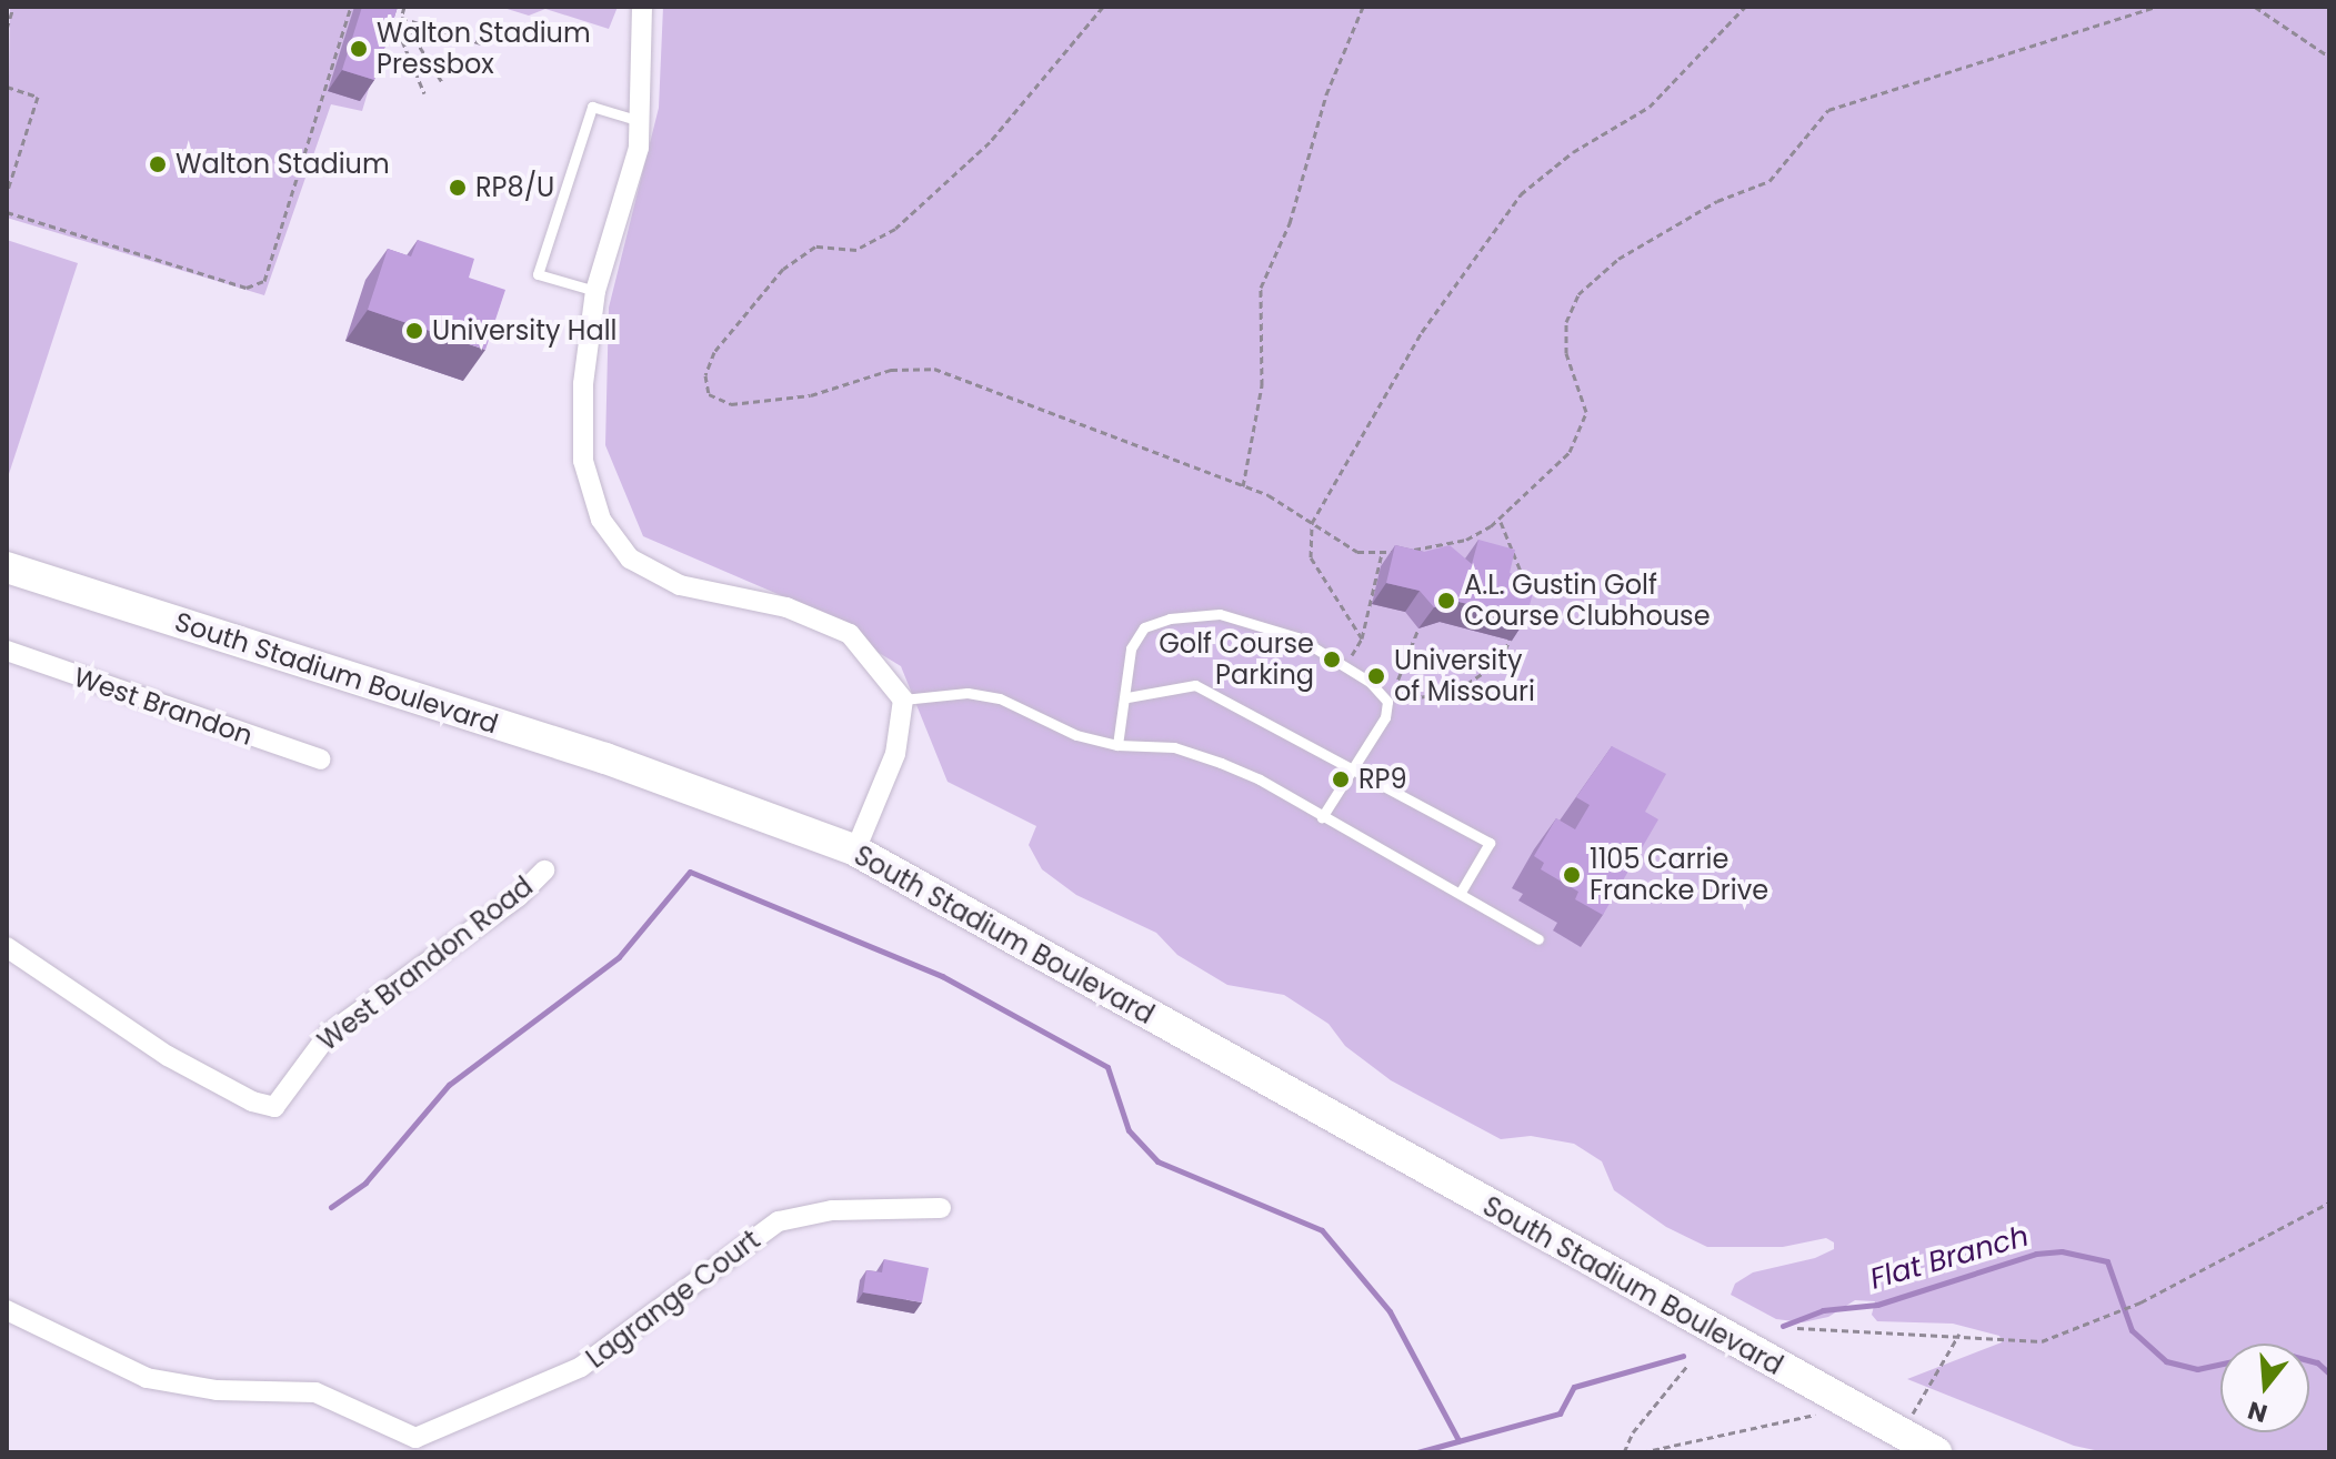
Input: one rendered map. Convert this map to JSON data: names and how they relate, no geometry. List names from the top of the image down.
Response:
{
  "streets": {
    "main road": ["South Stadium Boulevard"],
    "street": ["West Brandon", "West Brandon Road", "Lagrange Court"]
  },
  "water": ["Flat Branch"],
  "places": [
    "Walton Stadium Pressbox",
    "Walton Stadium",
    "RP8/U",
    "University Hall",
    "A.L. Gustin Golf Course Clubhouse",
    "Golf Course Parking",
    "University of Missouri",
    "RP9",
    "1105 Carrie Francke Drive"
  ],
  "north": "bottom"
}
